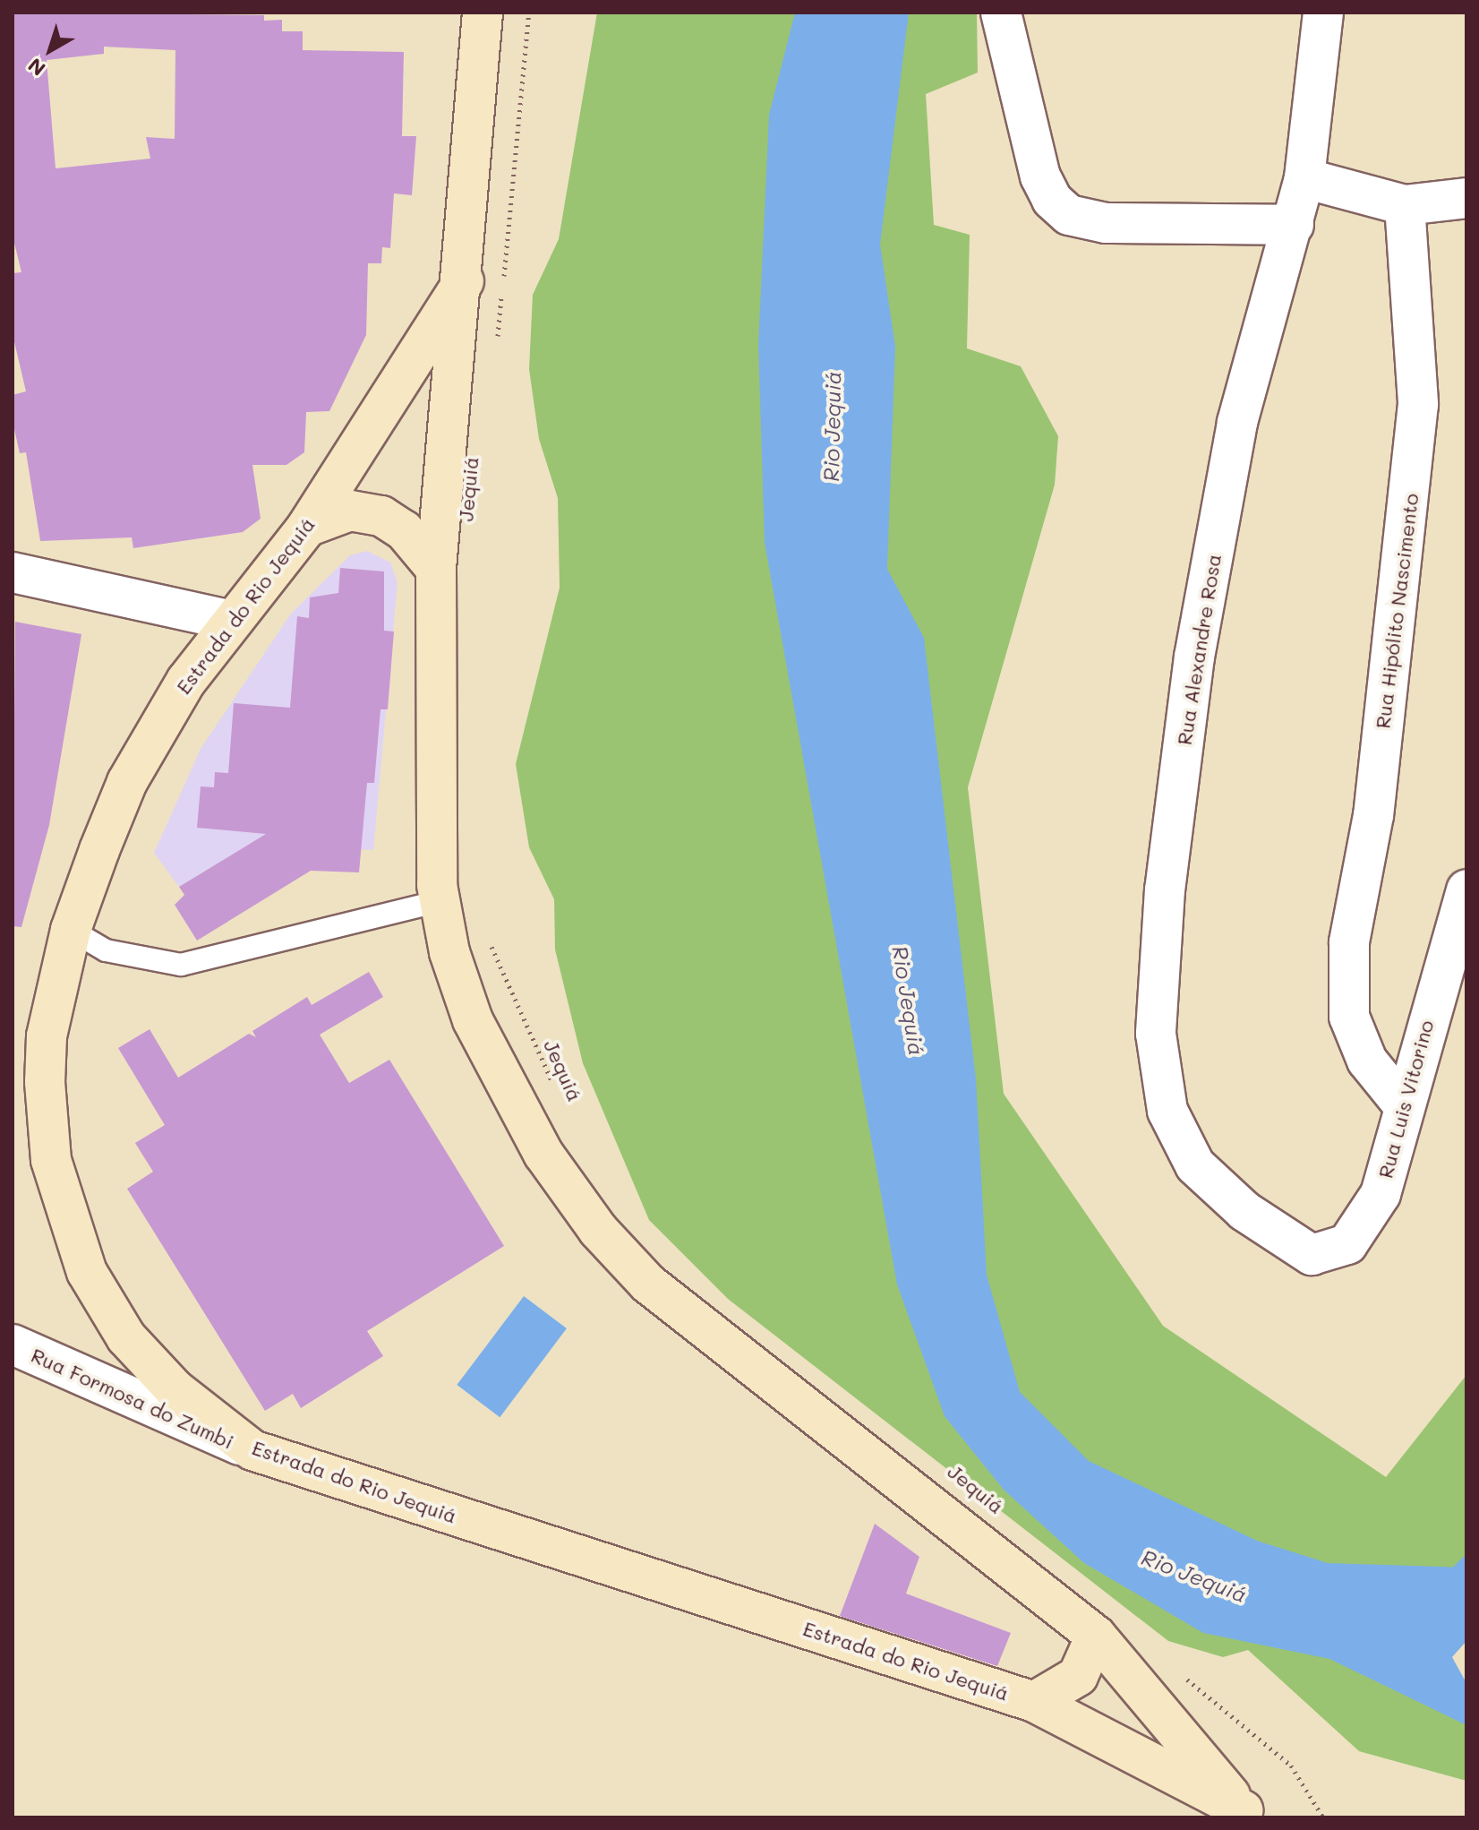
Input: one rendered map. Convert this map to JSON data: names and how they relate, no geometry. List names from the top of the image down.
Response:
{
  "streets": {
    "main road": ["Estrada do Rio Jequiá"],
    "street": [
      "Rua Hipólito Nascimento",
      "Rua Alexandre Rosa",
      "Rua Luis Vitorino",
      "Rua Formosa do Zumbi"
    ],
    "path": ["Jequiá"]
  },
  "crossings": [
    ["Estrada do Rio Jequiá", "Rua Formosa do Zumbi"],
    ["Rua Hipólito Nascimento", "Rua Luis Vitorino"],
    ["Rua Alexandre Rosa", "Rua Luis Vitorino"]
  ],
  "water": ["Rio Jequiá"],
  "north": "bottom left"
}
